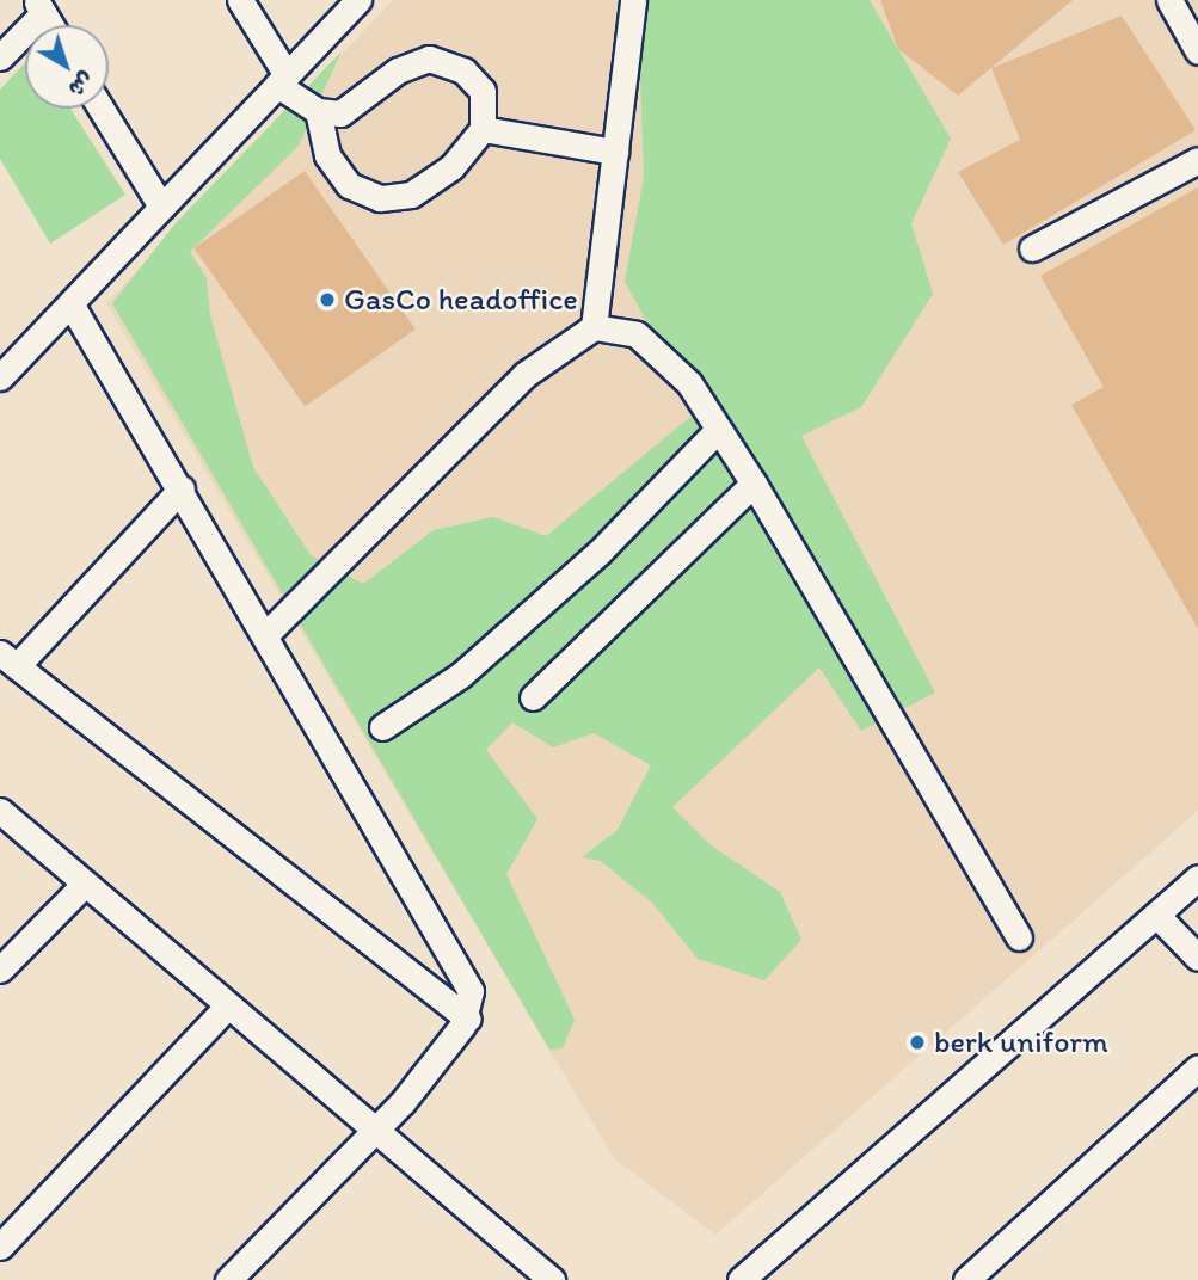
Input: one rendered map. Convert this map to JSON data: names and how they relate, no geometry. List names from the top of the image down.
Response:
{
  "places": ["GasCo headoffice", "berk uniform"],
  "north": "bottom right"
}
